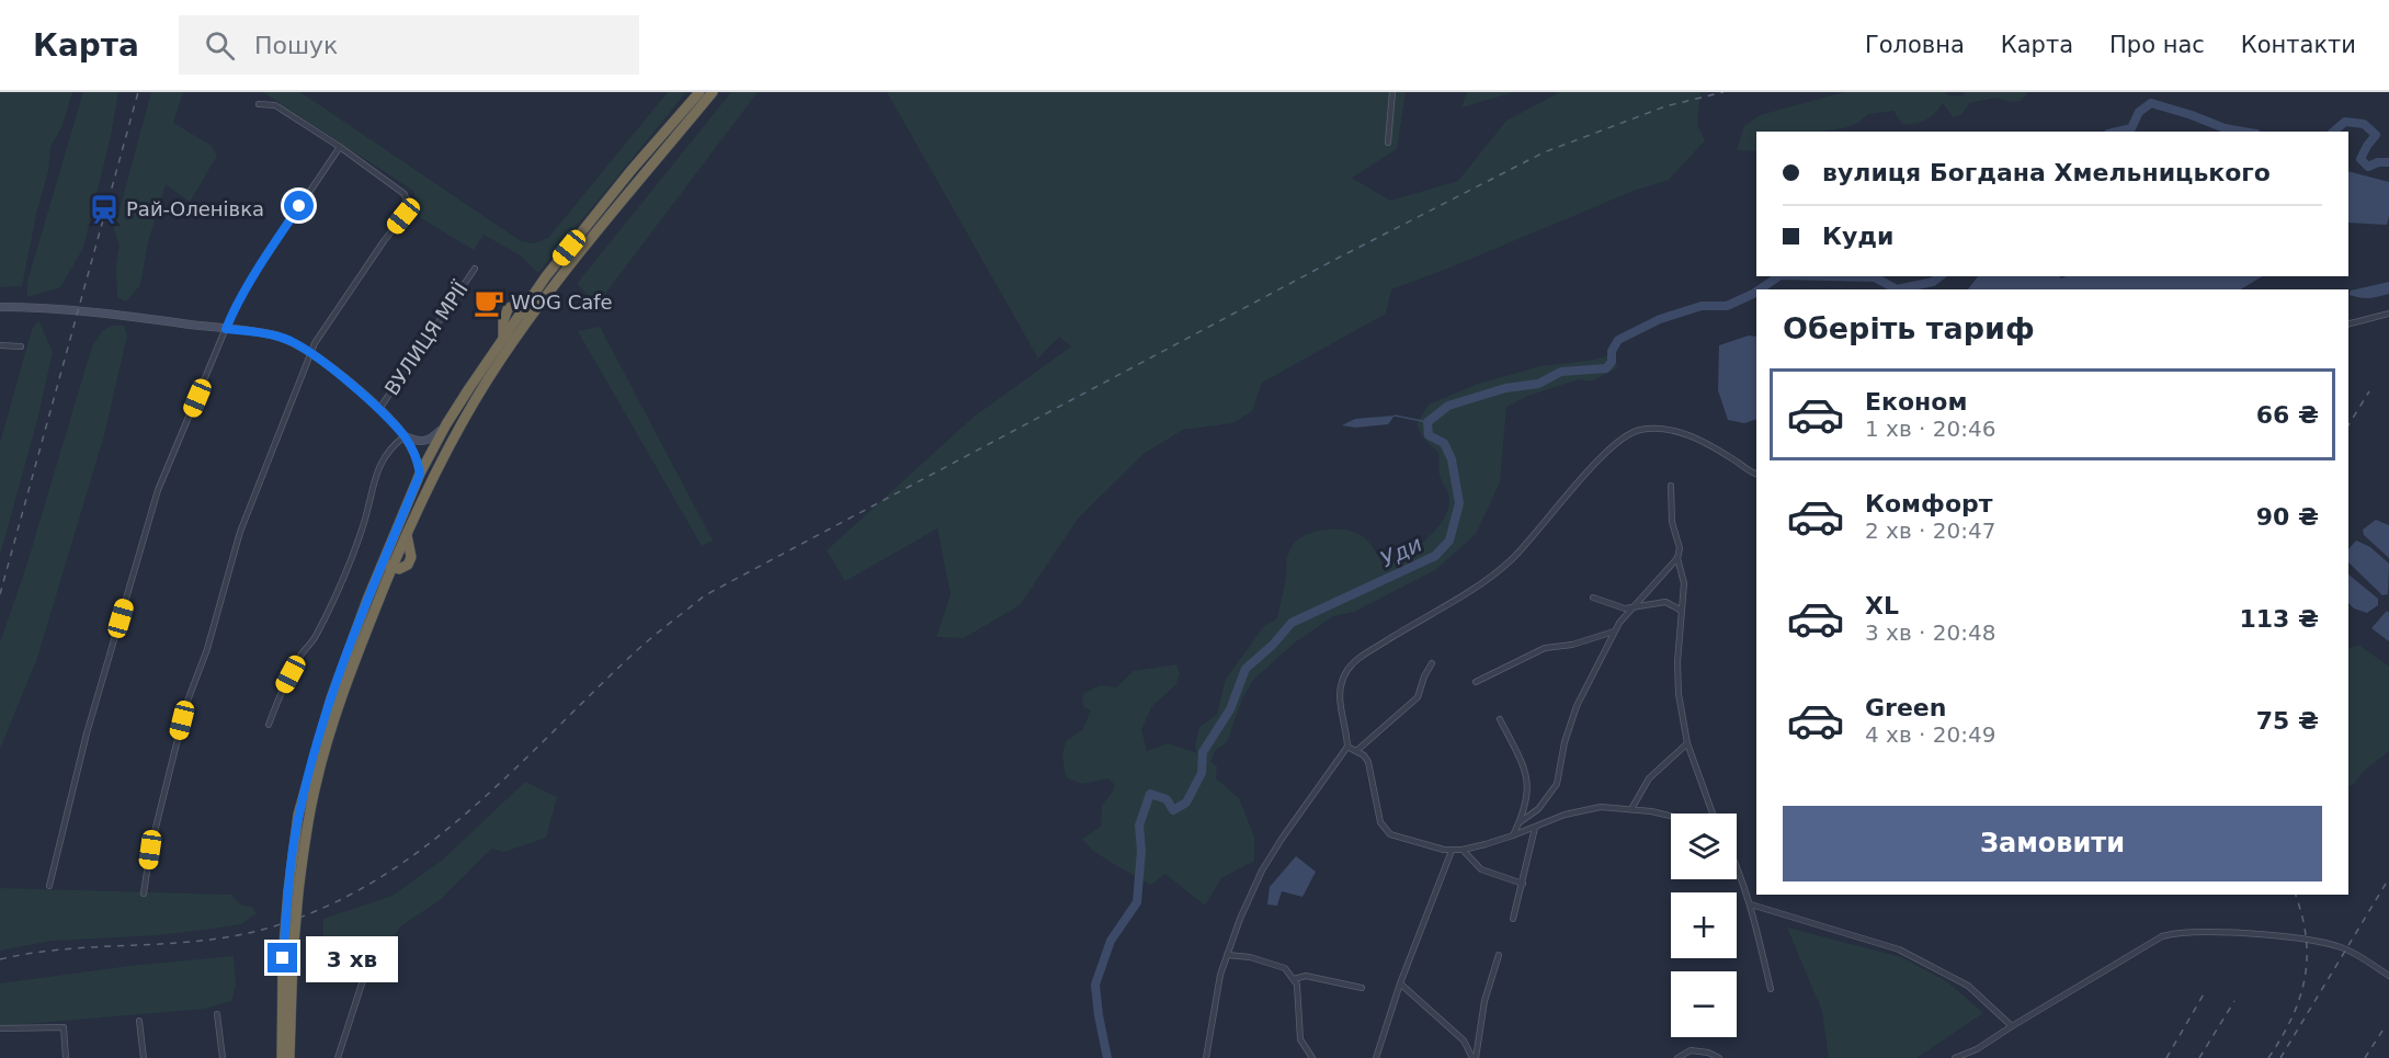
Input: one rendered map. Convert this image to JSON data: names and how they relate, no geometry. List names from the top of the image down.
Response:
{
  "streets": {
    "street": ["ВУЛИЦЯ МРІЇ"]
  },
  "water": ["Уди"],
  "places": {
    "station": ["Рай-Оленівка"],
    "cafe": ["WOG Cafe"]
  },
  "page": {
    "header": "Карта",
    "search": "Пошук",
    "nav": [
      "Головна",
      "Карта",
      "Про нас",
      "Контакти"
    ],
    "banner": ["вулиця Богдана Хмельницького", "Куди"],
    "heading": "Оберіть тариф",
    "list": [
      {
        "name": "Економ",
        "note": "1 хв · 20:46",
        "value": "66 ₴"
      },
      {
        "name": "Комфорт",
        "note": "2 хв · 20:47",
        "value": "90 ₴"
      },
      {
        "name": "XL",
        "note": "3 хв · 20:48",
        "value": "113 ₴"
      },
      {
        "name": "Green",
        "note": "4 хв · 20:49",
        "value": "75 ₴"
      }
    ],
    "buttons": "Замовити",
    "map_buttons": ["+", "−"],
    "bubble": "3 хв"
  }
}
